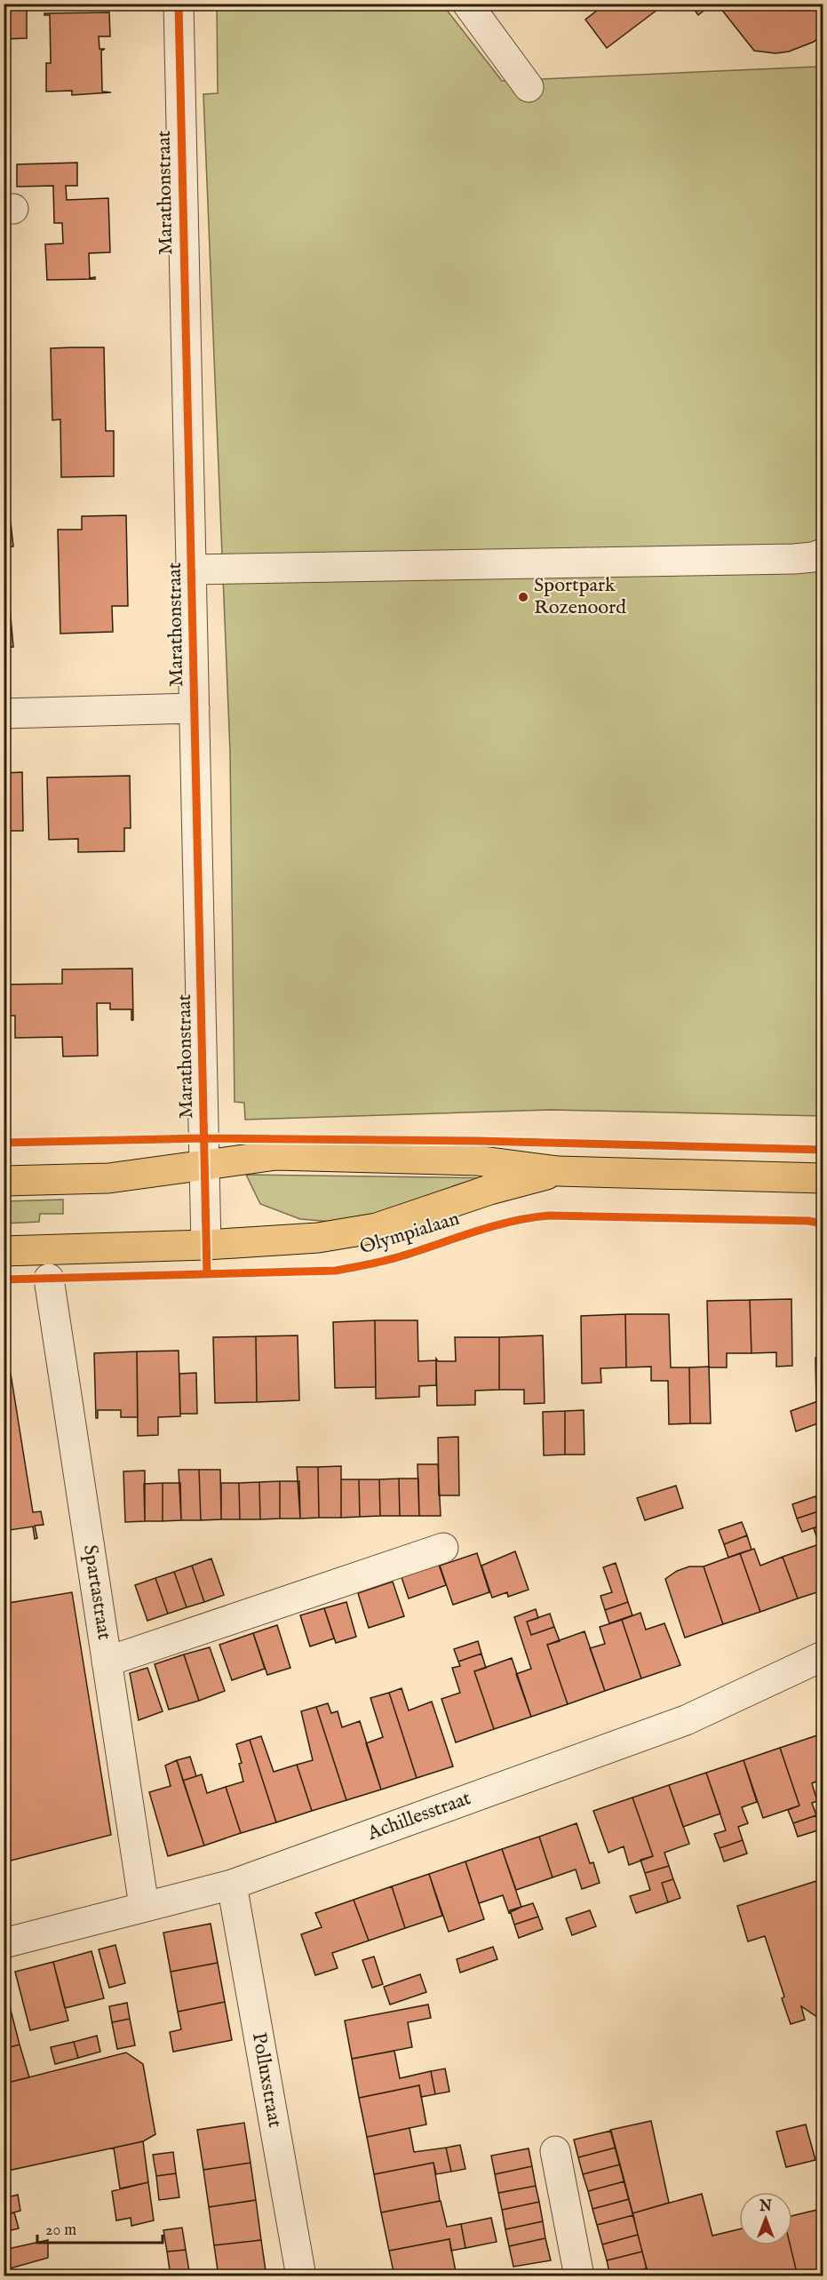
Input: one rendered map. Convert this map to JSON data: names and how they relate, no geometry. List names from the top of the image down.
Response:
{
  "streets": {
    "main road": ["Olympialaan"],
    "street": [
      "Marathonstraat",
      "Spartastraat",
      "Achillesstraat",
      "Polluxstraat"
    ]
  },
  "crossings": [
    ["Marathonstraat", "Olympialaan"],
    ["Spartastraat", "Achillesstraat"],
    ["Achillesstraat", "Polluxstraat"]
  ],
  "places": ["Sportpark Rozenoord"],
  "scale_bar": "20 m",
  "north": "top"
}
